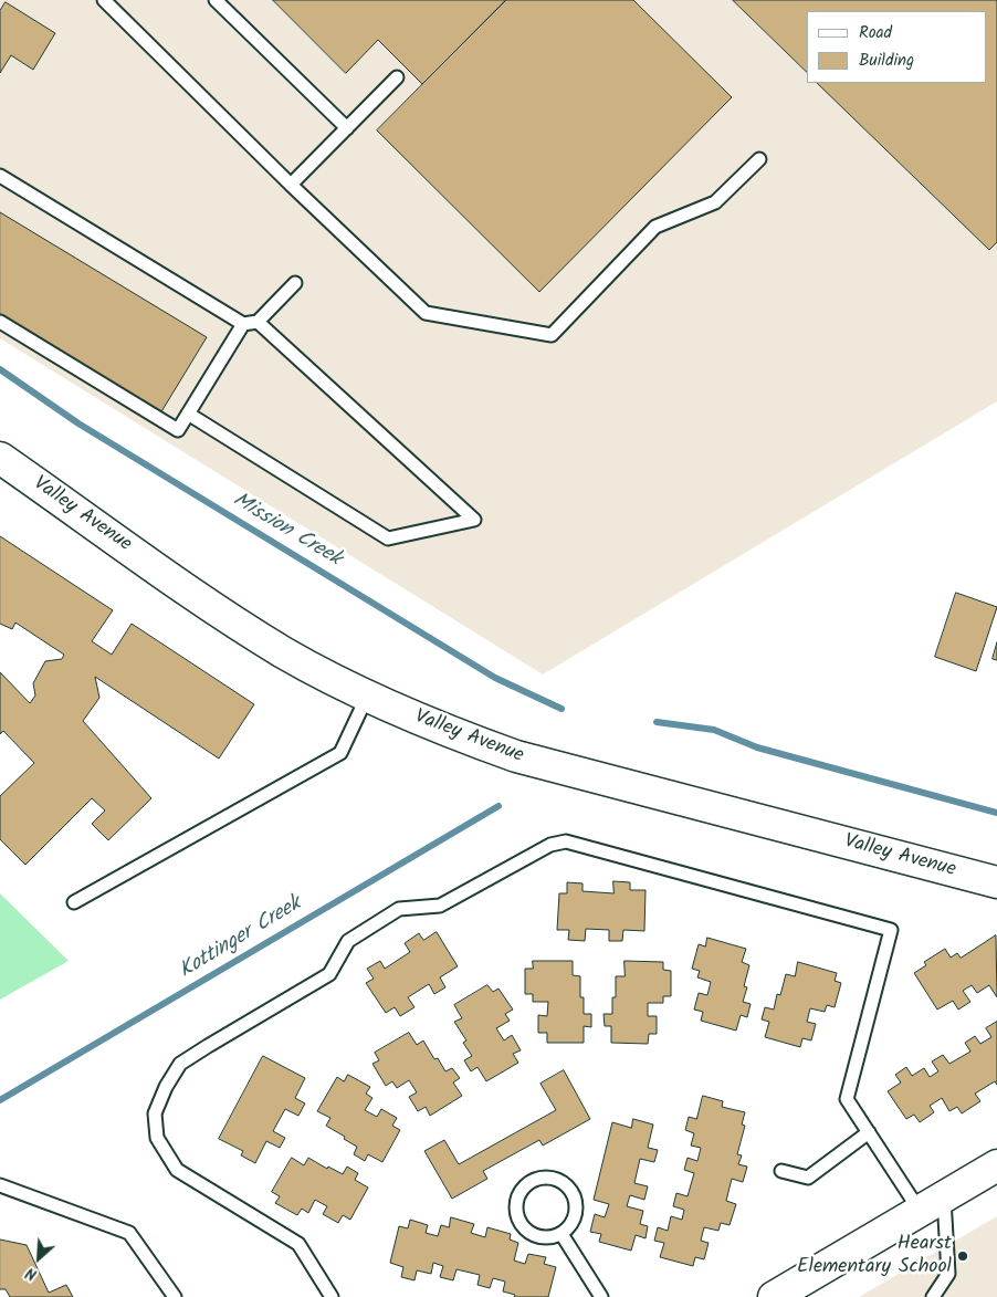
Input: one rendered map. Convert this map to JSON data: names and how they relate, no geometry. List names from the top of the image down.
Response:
{
  "streets": {
    "street": ["Valley Avenue"]
  },
  "water": ["Mission Creek", "Kottinger Creek"],
  "places": ["Hearst Elementary School"],
  "legend": ["Road", "Building"],
  "north": "bottom left"
}
